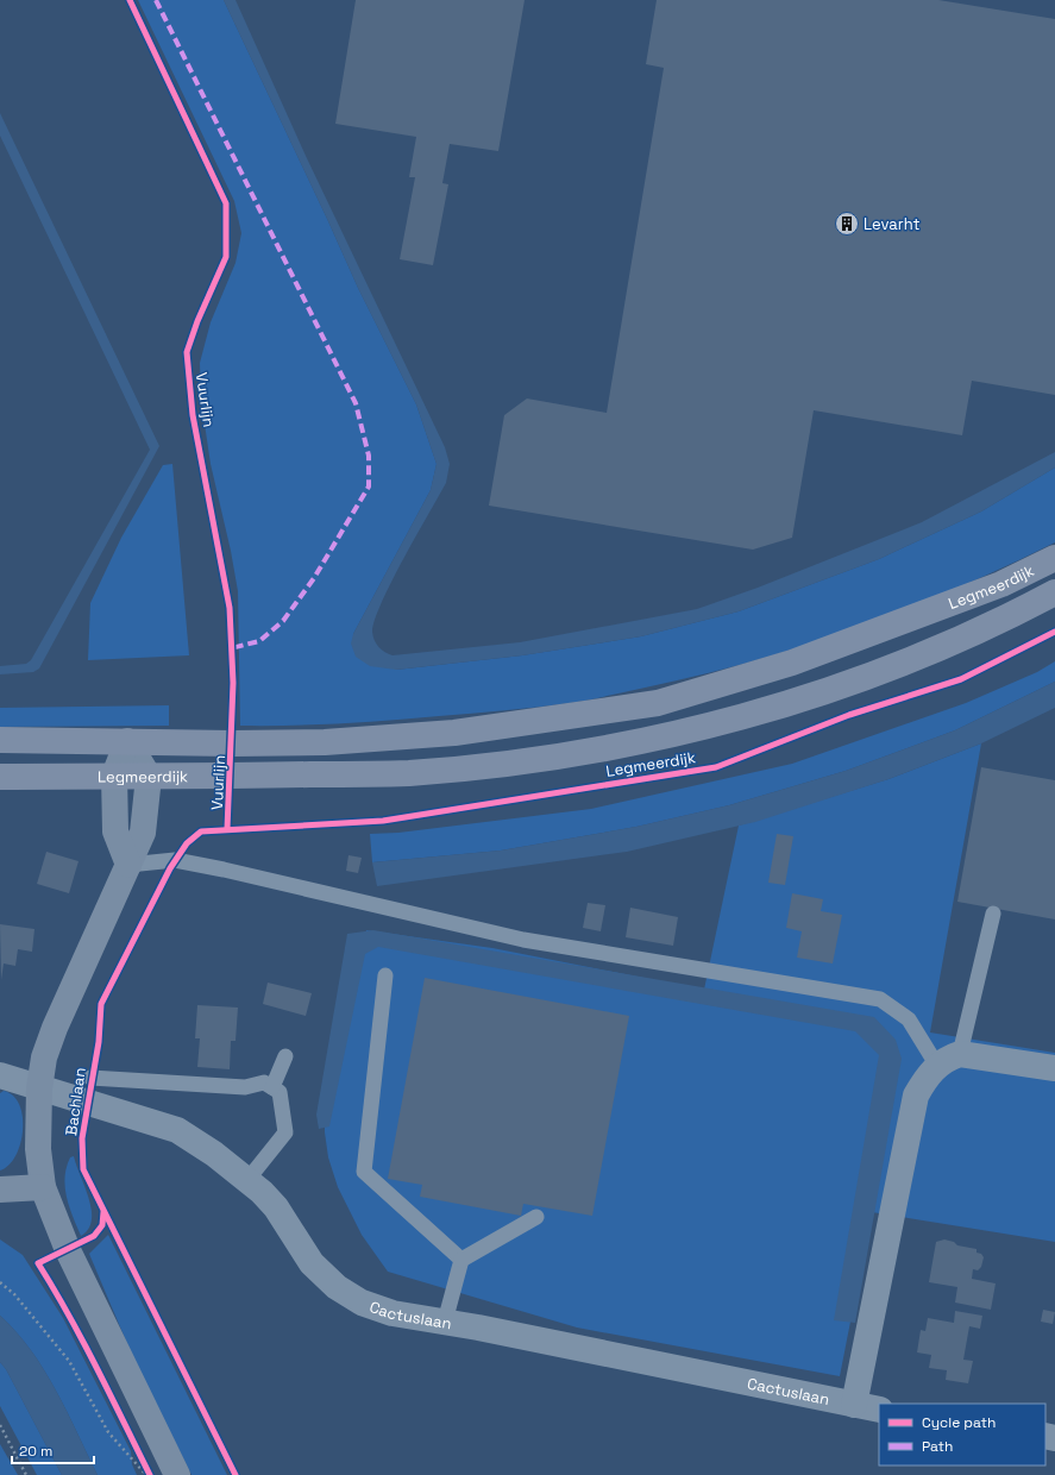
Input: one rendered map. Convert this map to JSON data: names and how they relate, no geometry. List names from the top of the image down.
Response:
{
  "streets": {
    "main road": ["Legmeerdijk", "Bachlaan"],
    "street": ["Cactuslaan"],
    "cycle path": ["Vuurlijn"]
  },
  "crossings": [
    ["Legmeerdijk", "Bachlaan"],
    ["Bachlaan", "Cactuslaan"]
  ],
  "places": {
    "building": ["Levarht"]
  },
  "legend": ["Cycle path", "Path"],
  "scale_bar": "20 m"
}
